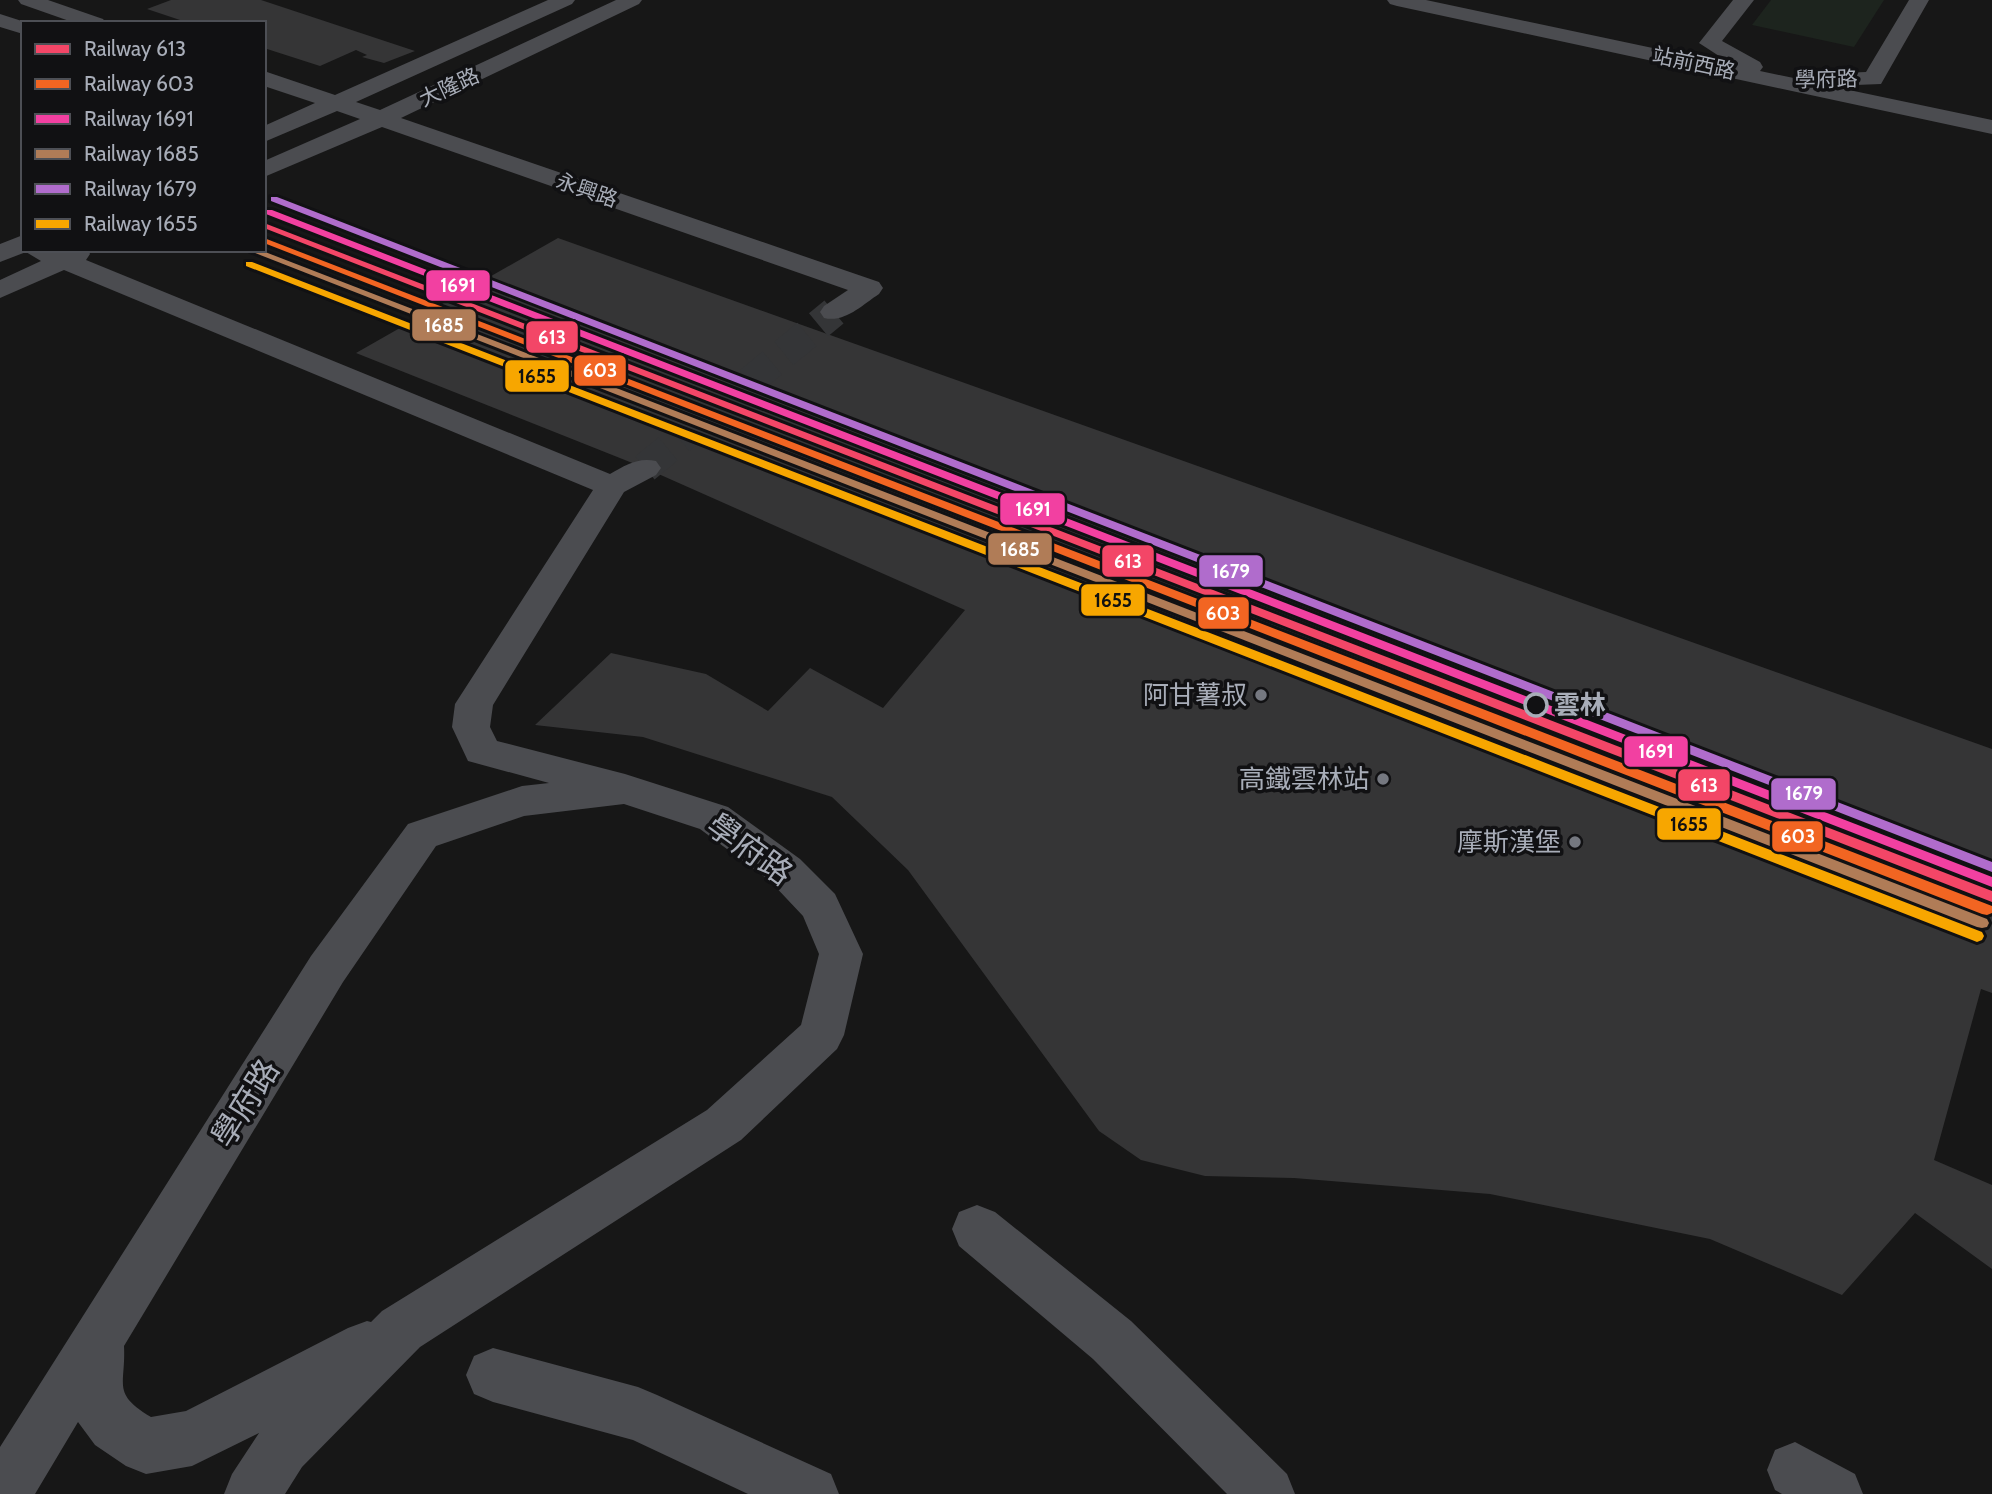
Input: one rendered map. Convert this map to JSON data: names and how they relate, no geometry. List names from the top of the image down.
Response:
{
  "streets": {
    "street": [
      "站前西路",
      "學府路",
      "大隆路",
      "永興路"
    ]
  },
  "crossings": [
    ["站前西路", "學府路"],
    ["大隆路", "永興路"]
  ],
  "places": [
    "阿甘薯叔",
    "雲林",
    "高鐵雲林站",
    "摩斯漢堡"
  ],
  "lines": [
    "rail line 1679",
    "rail line 1691",
    "rail line 613",
    "rail line 603",
    "rail line 1685",
    "rail line 1655"
  ],
  "legend": [
    "Railway 613",
    "Railway 603",
    "Railway 1691",
    "Railway 1685",
    "Railway 1679",
    "Railway 1655"
  ]
}
